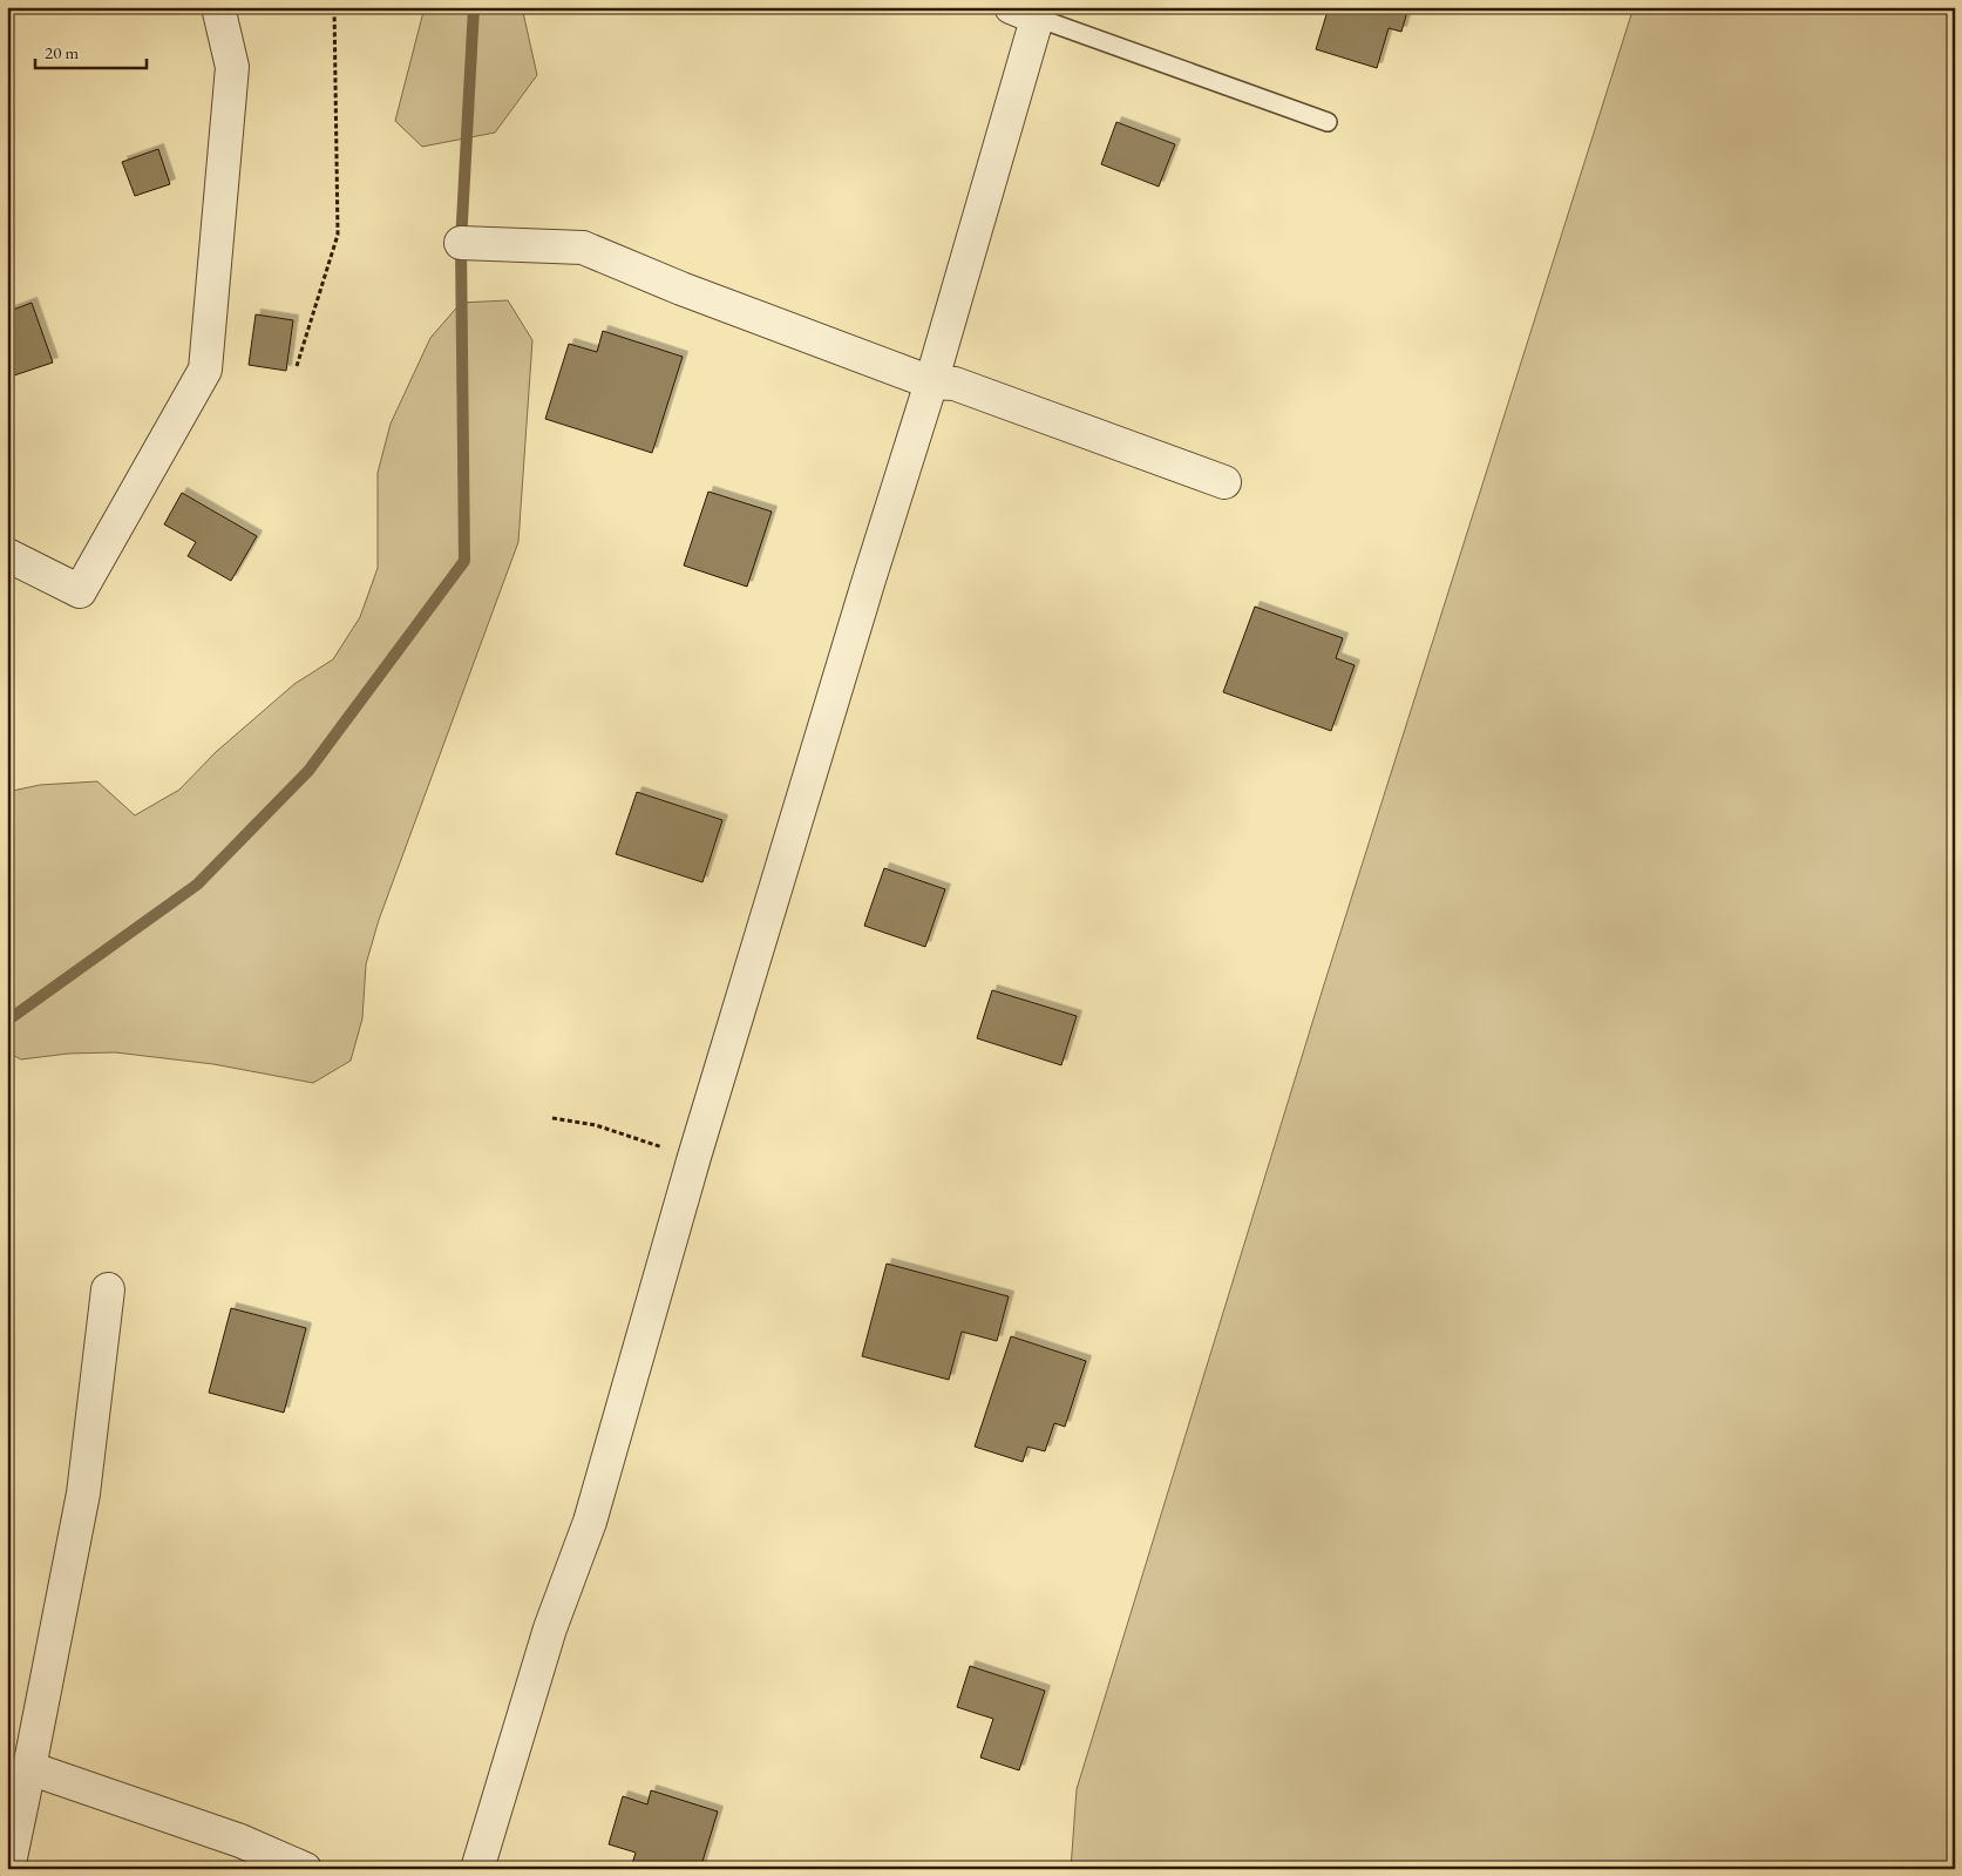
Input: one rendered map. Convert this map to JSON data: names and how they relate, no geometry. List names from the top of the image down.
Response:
{
  "scale_bar": "20 m"
}
